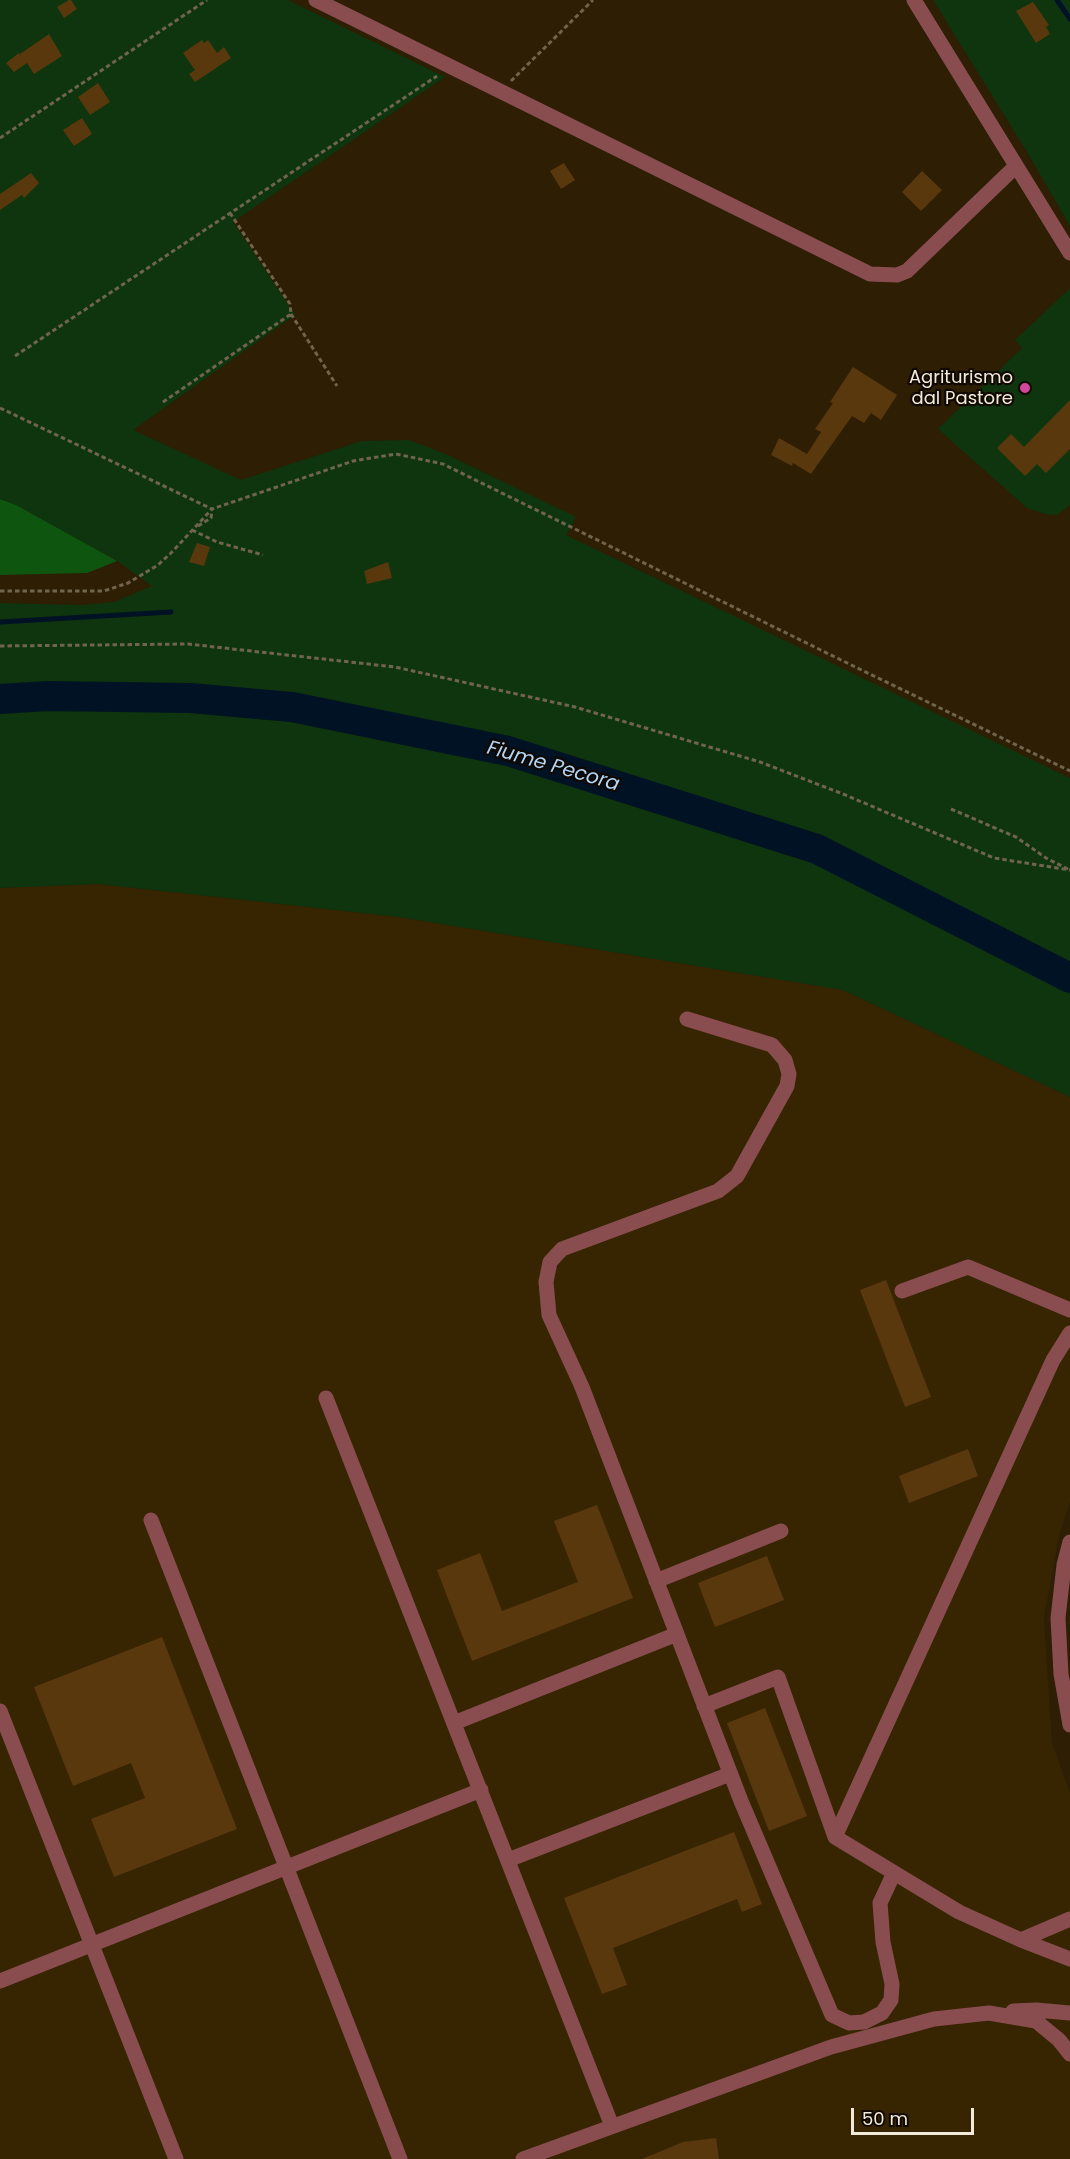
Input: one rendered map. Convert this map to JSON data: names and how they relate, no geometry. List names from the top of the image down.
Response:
{
  "water": ["Fiume Pecora"],
  "places": ["Agriturismo dal Pastore"],
  "scale_bar": "50 m"
}
